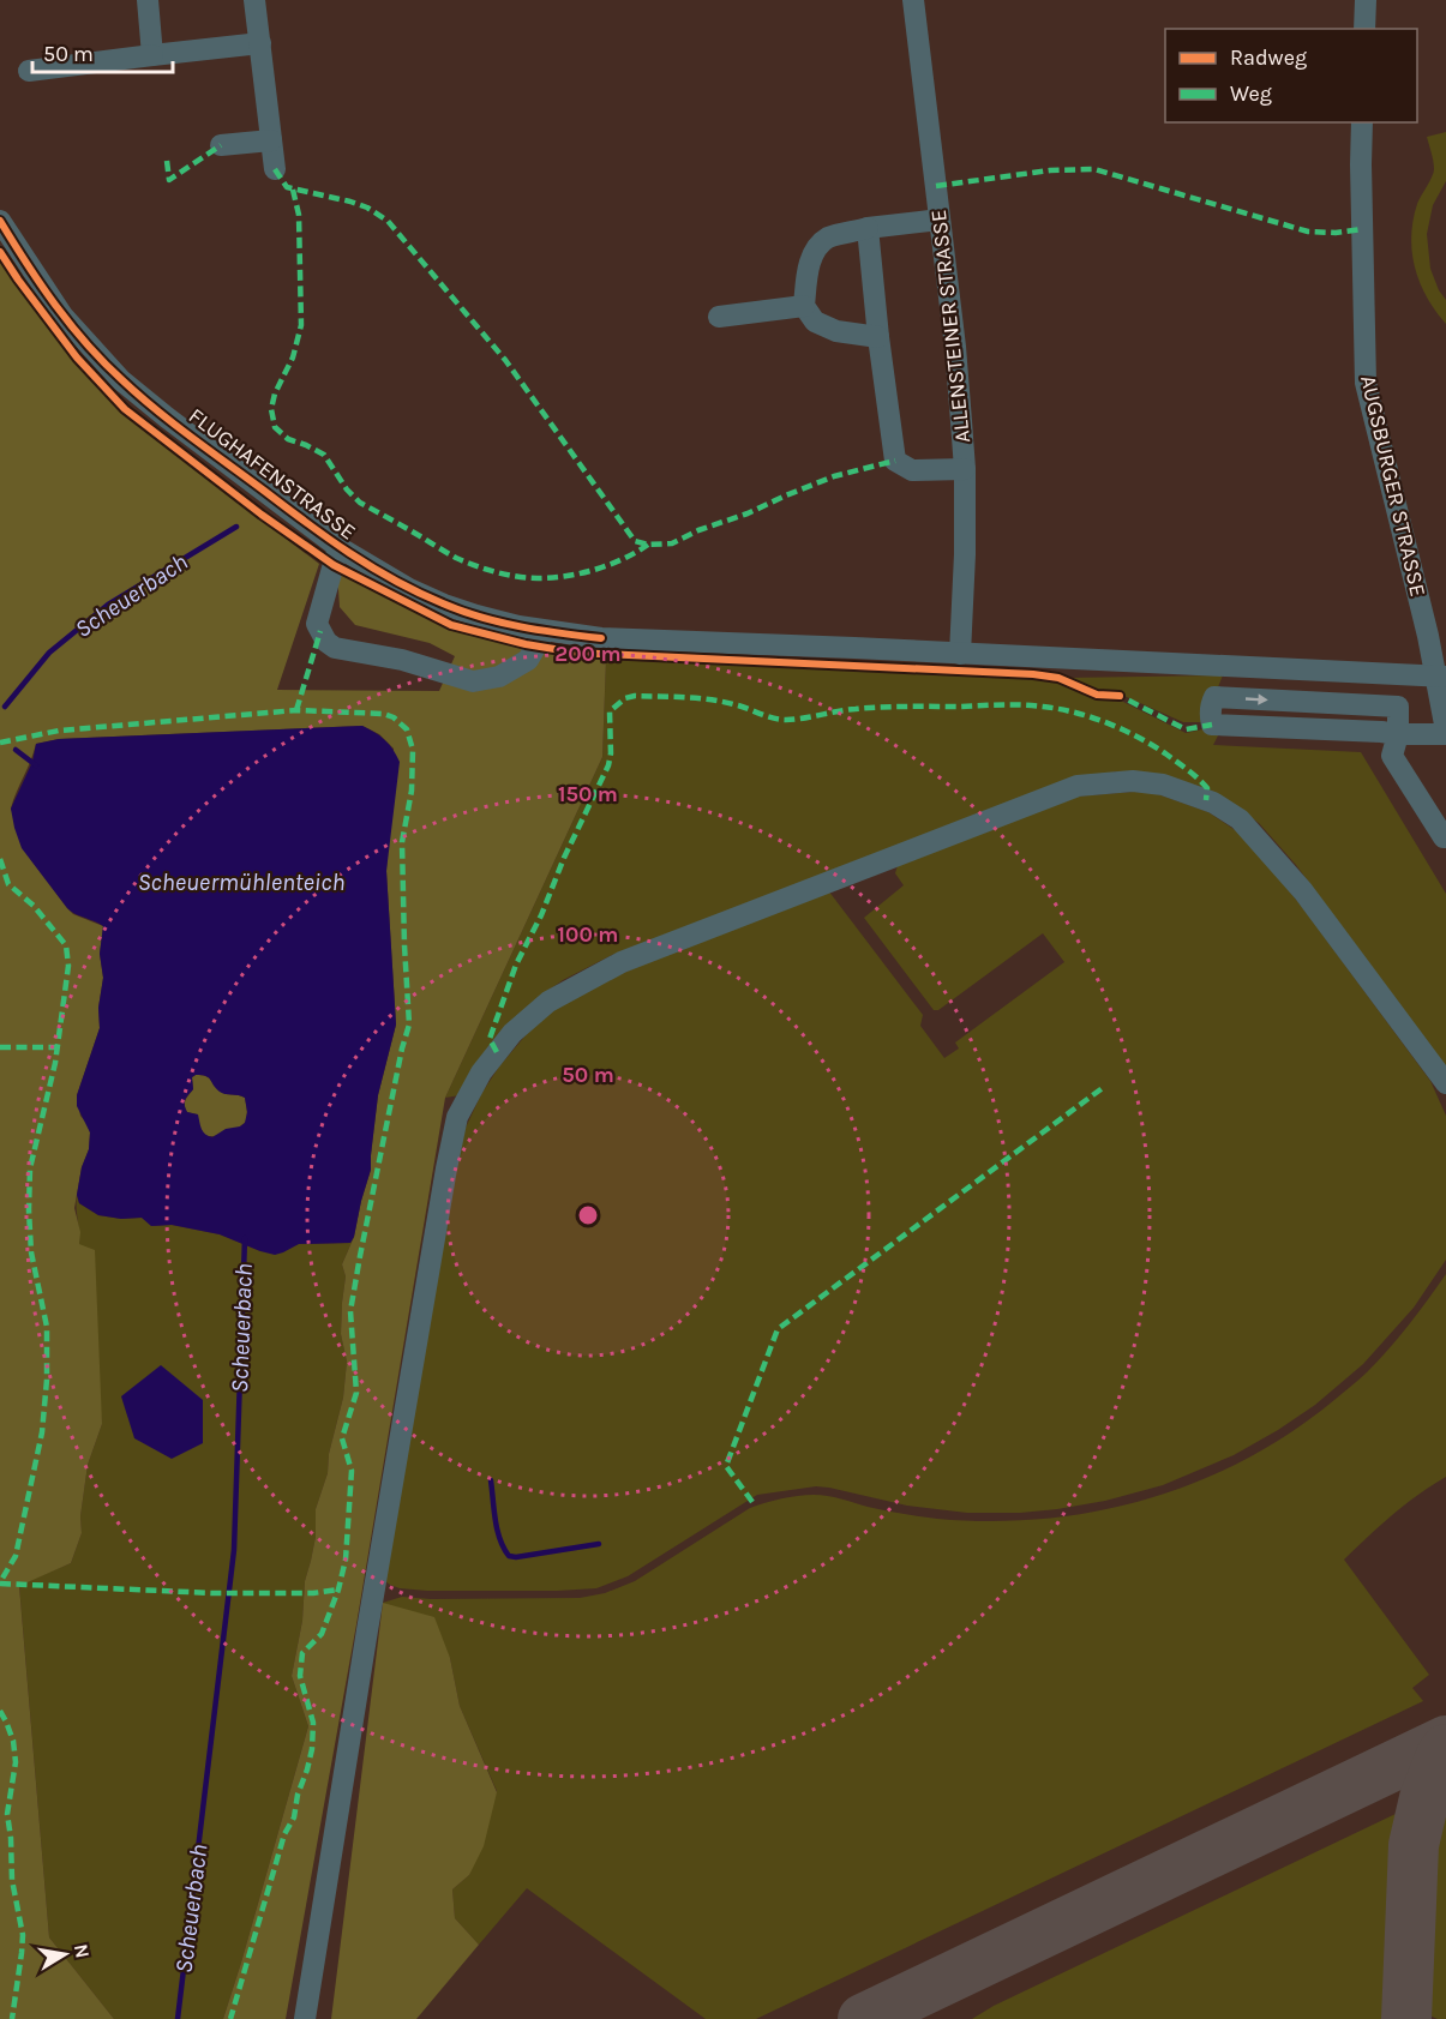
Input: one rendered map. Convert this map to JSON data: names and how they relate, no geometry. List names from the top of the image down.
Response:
{
  "streets": {
    "street": ["ALLENSTEINER STRASSE", "FLUGHAFENSTRASSE", "AUGSBURGER STRASSE"]
  },
  "crossings": [
    ["ALLENSTEINER STRASSE", "FLUGHAFENSTRASSE"],
    ["FLUGHAFENSTRASSE", "AUGSBURGER STRASSE"]
  ],
  "water": ["Scheuerbach", "Scheuermühlenteich"],
  "legend": ["Radweg", "Weg"],
  "scale_bar": "50 m",
  "north": "right",
  "rings": [
    "200 m",
    "150 m",
    "100 m",
    "50 m"
  ]
}
